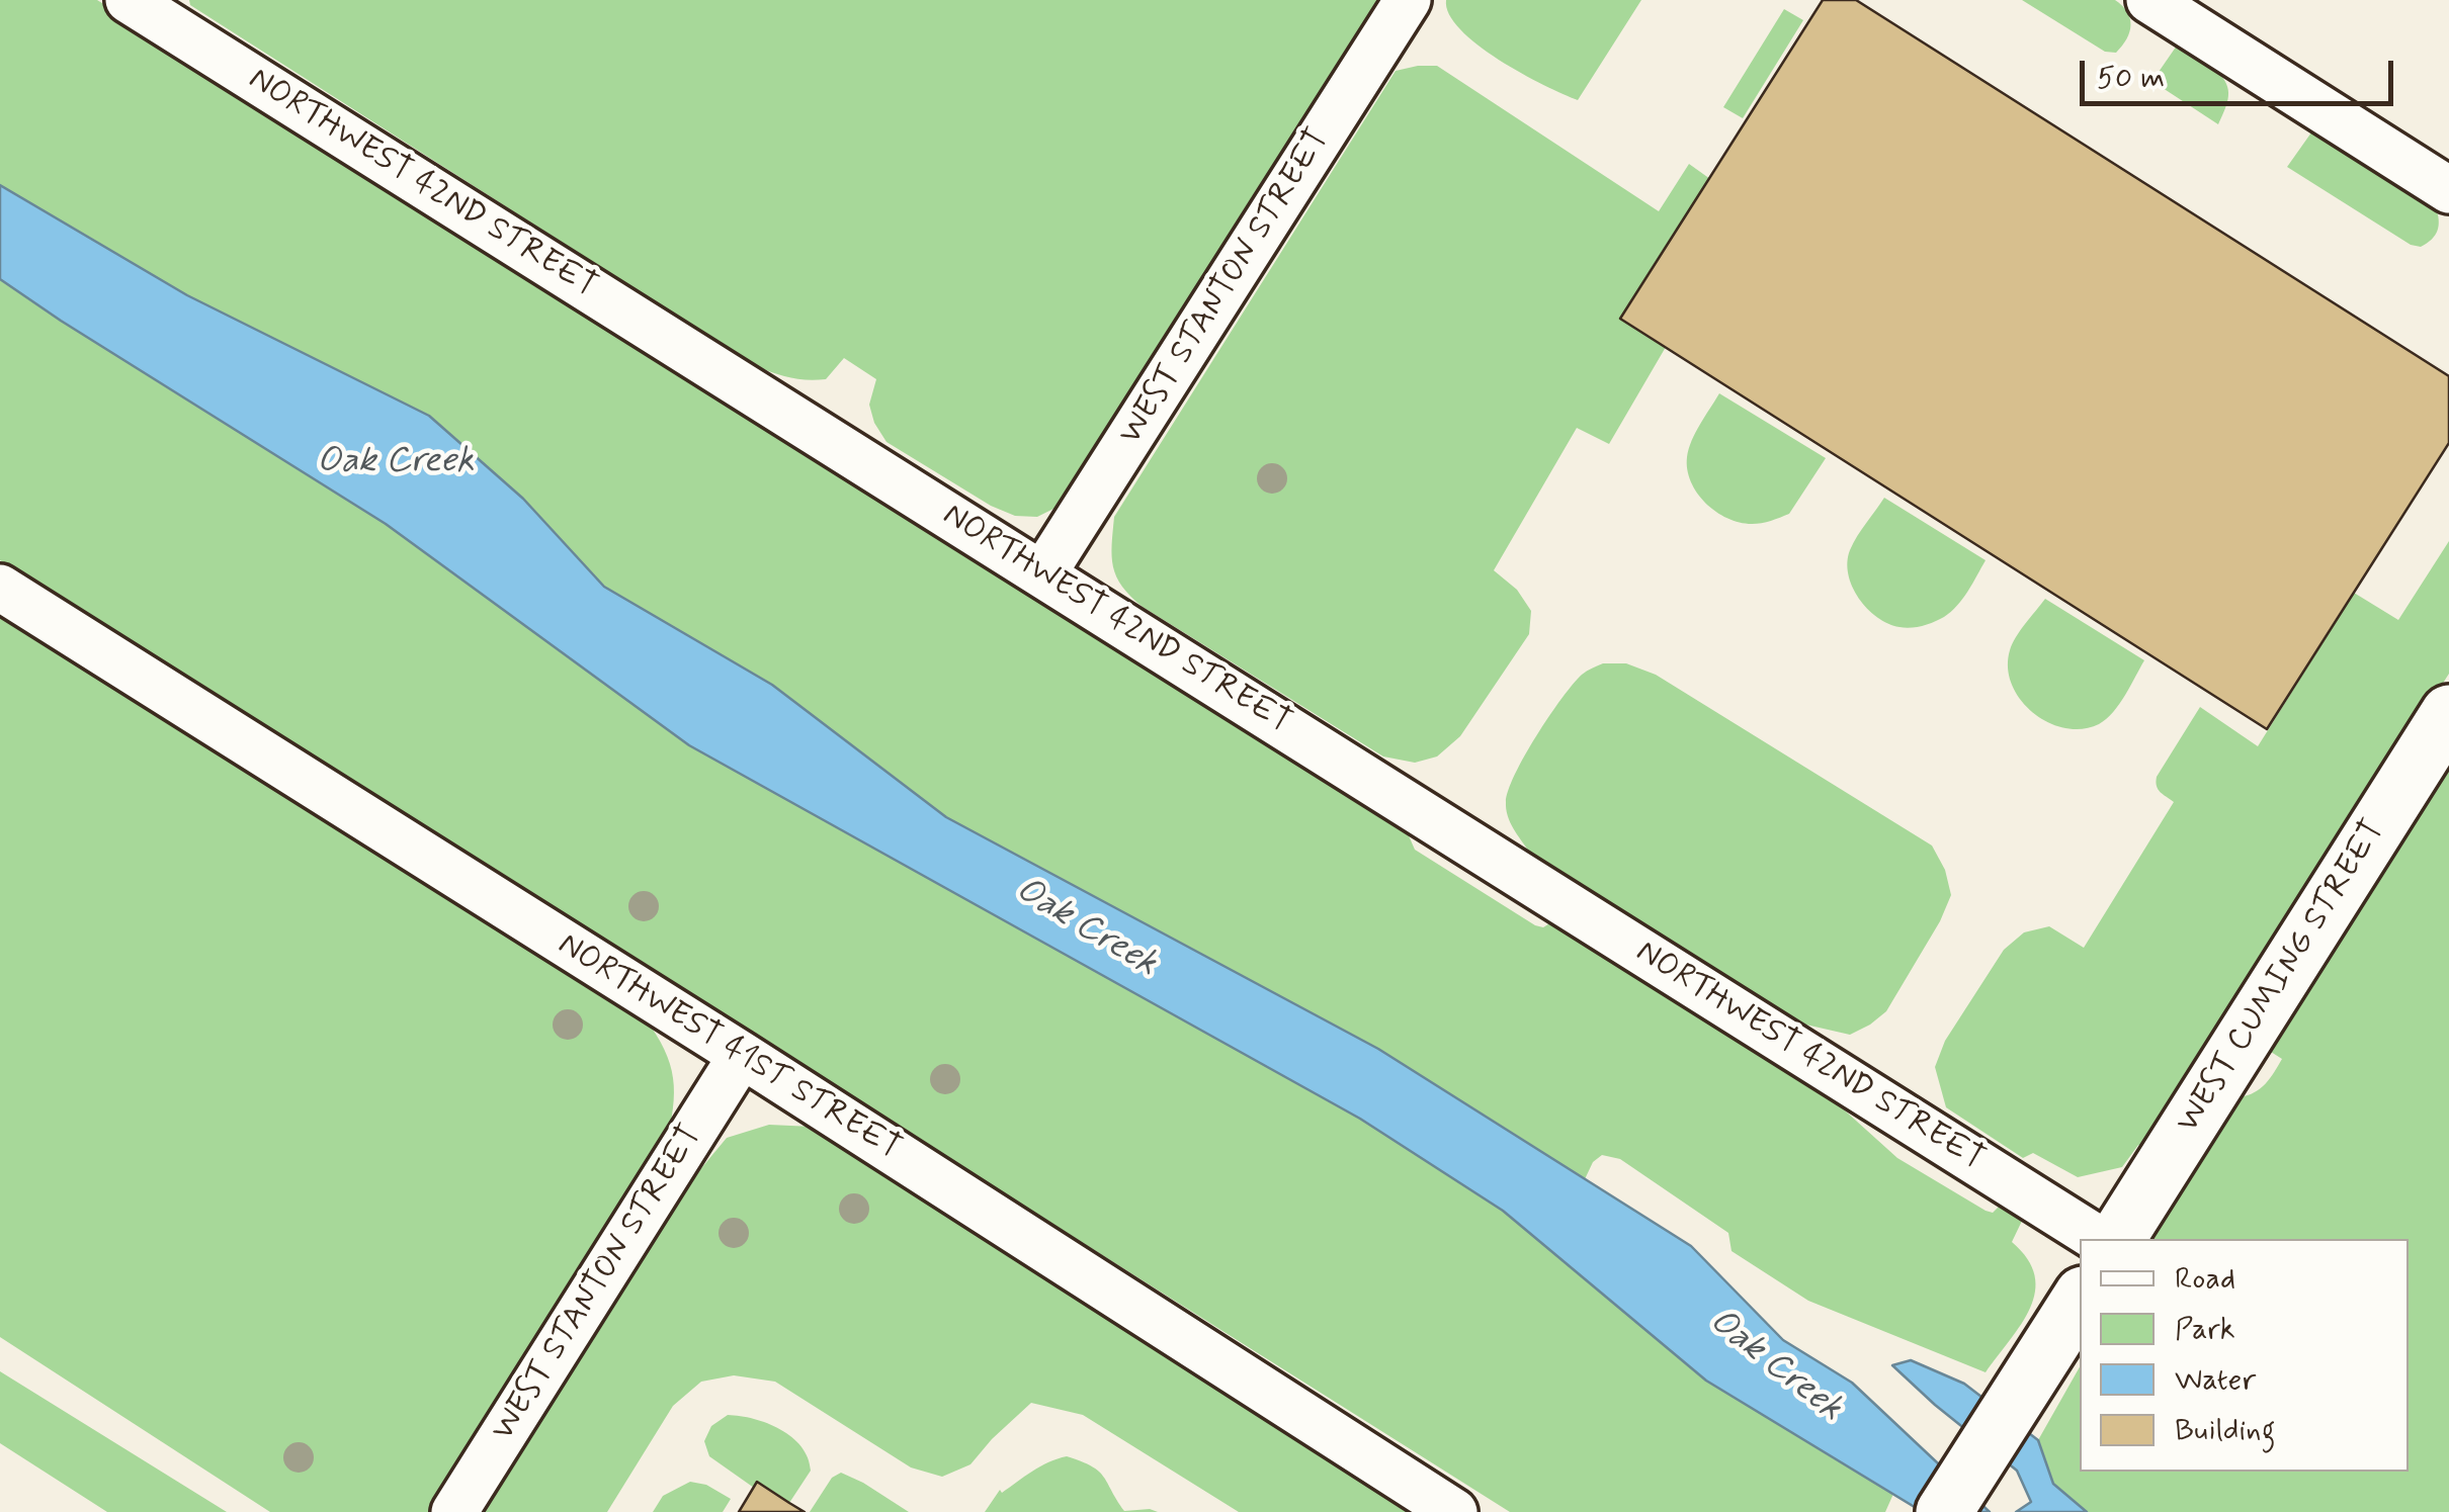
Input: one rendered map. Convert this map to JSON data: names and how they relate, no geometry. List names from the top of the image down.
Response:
{
  "streets": {
    "street": [
      "NORTHWEST 42ND STREET",
      "WEST STANTON STREET",
      "WEST CUMING STREET",
      "NORTHWEST 41ST STREET"
    ]
  },
  "crossings": [
    ["NORTHWEST 42ND STREET", "WEST STANTON STREET"],
    ["WEST STANTON STREET", "NORTHWEST 41ST STREET"]
  ],
  "water": ["Oak Creek"],
  "legend": [
    "Road",
    "Park",
    "Water",
    "Building"
  ],
  "scale_bar": "50 m"
}
